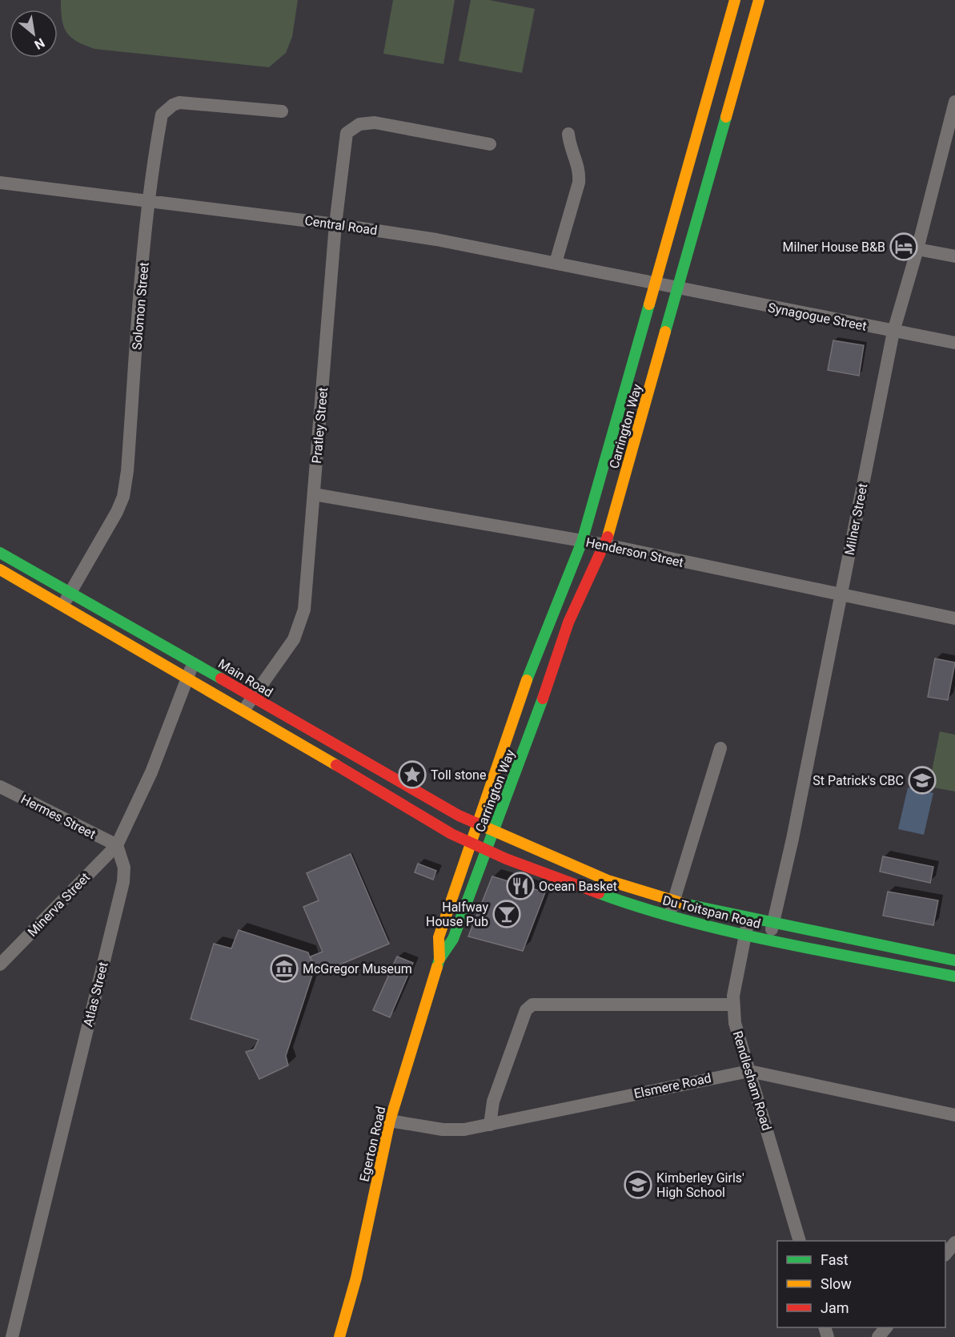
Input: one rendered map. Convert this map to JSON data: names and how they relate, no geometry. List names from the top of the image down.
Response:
{
  "streets": {
    "street": [
      "Central Road",
      "Solomon Street",
      "Synagogue Street",
      "Pratley Street",
      "Carrington Way",
      "Milner Street",
      "Henderson Street",
      "Main Road",
      "Hermes Street",
      "Minerva Street",
      "Du Toitspan Road",
      "Atlas Street",
      "Rendlesham Road",
      "Elsmere Road",
      "Egerton Road"
    ]
  },
  "crossings": [
    ["Central Road", "Solomon Street"],
    ["Central Road", "Synagogue Street"],
    ["Central Road", "Pratley Street"],
    ["Central Road", "Carrington Way"],
    ["Solomon Street", "Main Road"],
    ["Synagogue Street", "Carrington Way"],
    ["Synagogue Street", "Milner Street"],
    ["Pratley Street", "Henderson Street"],
    ["Pratley Street", "Main Road"],
    ["Carrington Way", "Henderson Street"],
    ["Carrington Way", "Main Road"],
    ["Carrington Way", "Du Toitspan Road"],
    ["Carrington Way", "Egerton Road"],
    ["Milner Street", "Henderson Street"],
    ["Milner Street", "Du Toitspan Road"],
    ["Main Road", "Du Toitspan Road"],
    ["Hermes Street", "Minerva Street"],
    ["Hermes Street", "Atlas Street"],
    ["Minerva Street", "Atlas Street"],
    ["Du Toitspan Road", "Rendlesham Road"],
    ["Du Toitspan Road", "Egerton Road"],
    ["Rendlesham Road", "Elsmere Road"],
    ["Elsmere Road", "Egerton Road"]
  ],
  "places": {
    "hotel": ["Milner House B&B"],
    "place": ["Toll stone"],
    "school or university": ["St Patrick's CBC", "Kimberley Girls' High School"],
    "restaurant": ["Ocean Basket"],
    "bar": ["Halfway House Pub"],
    "museum": ["McGregor Museum"]
  },
  "legend": ["Fast", "Slow", "Jam"],
  "north": "bottom right"
}
